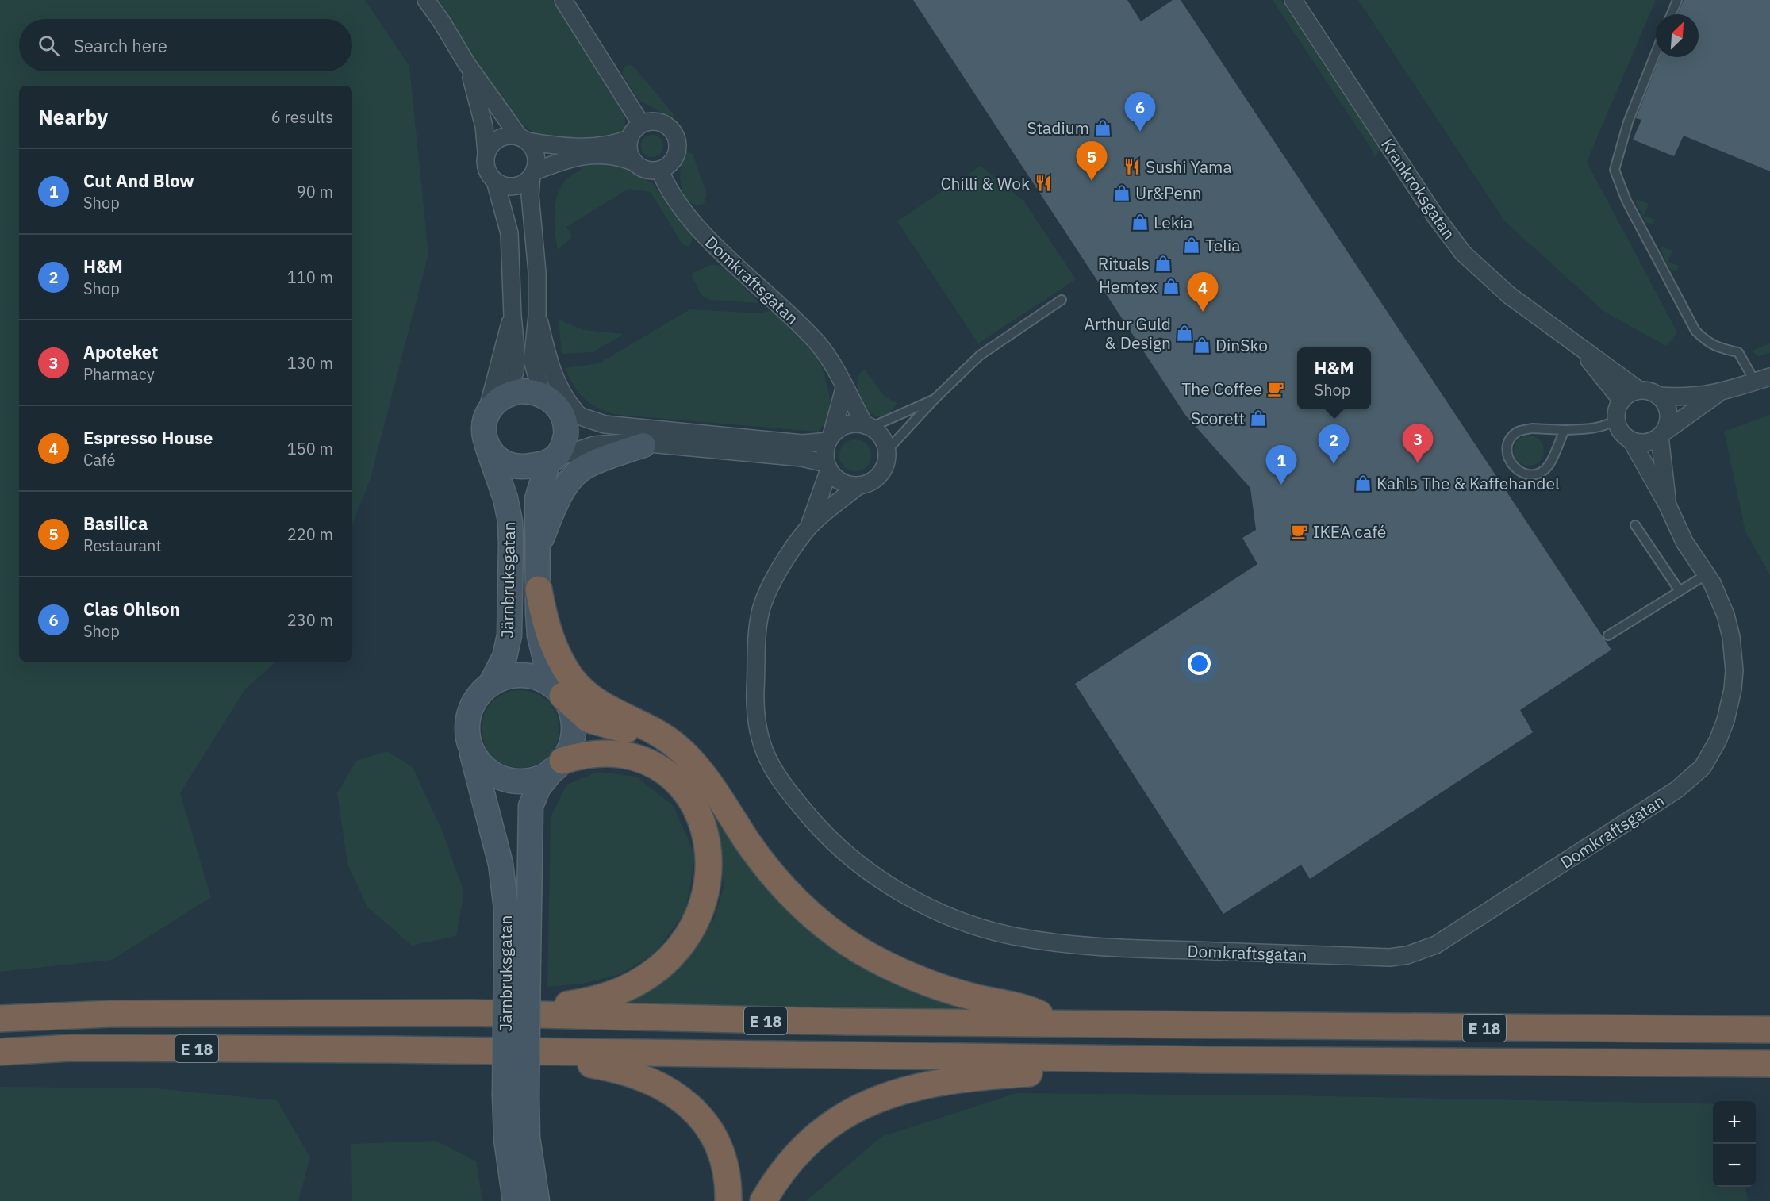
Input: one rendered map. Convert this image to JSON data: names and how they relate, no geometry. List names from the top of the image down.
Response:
{
  "streets": {
    "highway": ["E 18"],
    "street": ["Krankroksgatan", "Domkraftsgatan", "Järnbruksgatan"]
  },
  "crossings": [
    ["Krankroksgatan", "Domkraftsgatan"],
    ["Järnbruksgatan", "E 18"]
  ],
  "places": {
    "shop": [
      "Stadium",
      "Ur&Penn",
      "Lekia",
      "Telia",
      "Rituals",
      "Hemtex",
      "Arthur Guld & Design",
      "DinSko",
      "Scorett",
      "Kahls The & Kaffehandel"
    ],
    "restaurant": ["Sushi Yama", "Chilli & Wok"],
    "cafe": ["The Coffee", "IKEA café"]
  },
  "north": "top right",
  "page": {
    "search": "Search here",
    "heading": ["Nearby", "6 results"],
    "pins": [
      "6",
      "5",
      "4",
      "3",
      "2",
      "1"
    ],
    "list": [
      {
        "mark": "1",
        "name": "Cut And Blow",
        "note": "Shop",
        "value": "90 m"
      },
      {
        "mark": "2",
        "name": "H&M",
        "note": "Shop",
        "value": "110 m"
      },
      {
        "mark": "3",
        "name": "Apoteket",
        "note": "Pharmacy",
        "value": "130 m"
      },
      {
        "mark": "4",
        "name": "Espresso House",
        "note": "Café",
        "value": "150 m"
      },
      {
        "mark": "5",
        "name": "Basilica",
        "note": "Restaurant",
        "value": "220 m"
      },
      {
        "mark": "6",
        "name": "Clas Ohlson",
        "note": "Shop",
        "value": "230 m"
      }
    ],
    "popup": ["H&M", "Shop"],
    "map_buttons": ["+", "−"]
  }
}
